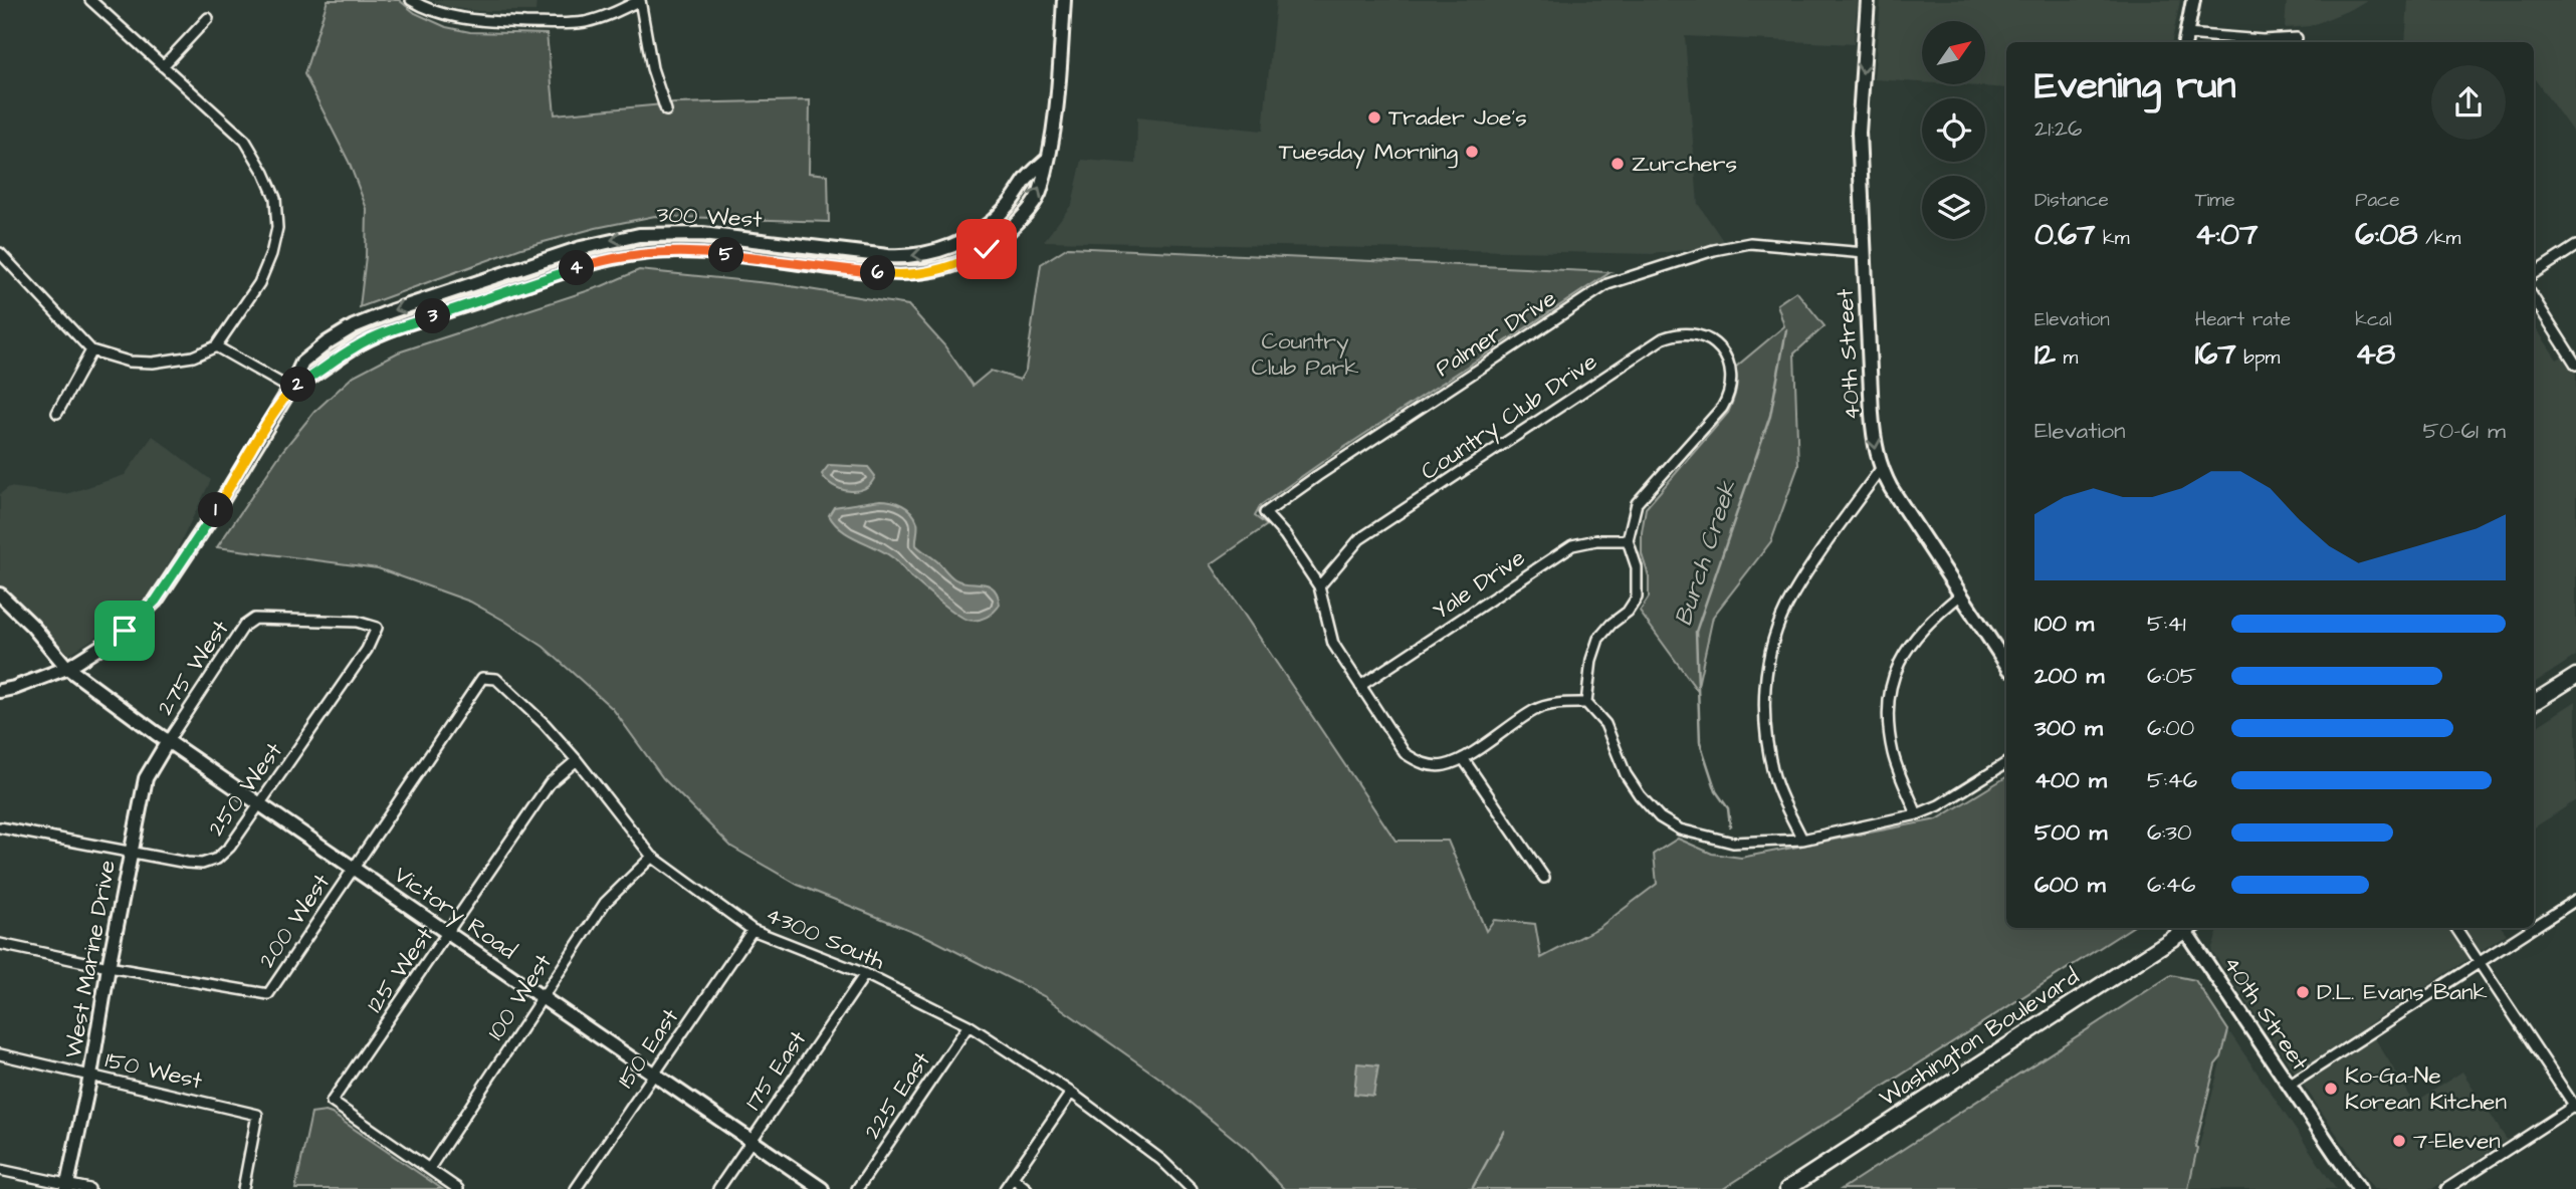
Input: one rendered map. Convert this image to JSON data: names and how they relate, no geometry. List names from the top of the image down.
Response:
{
  "streets": {
    "main road": [
      "300 West",
      "40th Street",
      "Victory Road",
      "West Marine Drive",
      "Washington Boulevard"
    ],
    "street": [
      "Palmer Drive",
      "Country Club Drive",
      "Yale Drive",
      "275 West",
      "250 West",
      "200 West",
      "4300 South",
      "125 West",
      "100 West",
      "150 East",
      "150 West",
      "175 East",
      "225 East"
    ]
  },
  "crossings": [
    ["300 West", "Victory Road"],
    ["Palmer Drive", "40th Street"],
    ["Palmer Drive", "Country Club Drive"],
    ["Country Club Drive", "Yale Drive"],
    ["275 West", "250 West"],
    ["275 West", "Victory Road"],
    ["275 West", "West Marine Drive"],
    ["250 West", "Victory Road"],
    ["250 West", "West Marine Drive"],
    ["Victory Road", "200 West"],
    ["Victory Road", "West Marine Drive"],
    ["Victory Road", "125 West"],
    ["Victory Road", "100 West"],
    ["Victory Road", "150 East"],
    ["Victory Road", "175 East"],
    ["200 West", "4300 South"],
    ["200 West", "West Marine Drive"],
    ["4300 South", "125 West"],
    ["4300 South", "100 West"],
    ["4300 South", "150 East"],
    ["4300 South", "175 East"],
    ["4300 South", "225 East"],
    ["West Marine Drive", "150 West"],
    ["125 West", "100 West"]
  ],
  "one_way": ["40th Street"],
  "water": ["Burch Creek"],
  "parks": ["Country Club Park"],
  "places": [
    "Trader Joe's",
    "Tuesday Morning",
    "Zurchers",
    "D.L. Evans Bank",
    "Ko-Ga-Ne Korean Kitchen",
    "7-Eleven"
  ],
  "north": "top right",
  "page": {
    "heading": ["Evening run", "21:26"],
    "stats": [
      ["Distance", "0.67 km"],
      ["Time", "4:07"],
      ["Pace", "6:08 /km"],
      ["Elevation", "12 m"],
      ["Heart rate", "167 bpm"],
      ["kcal", "48"]
    ],
    "pins": [
      "5",
      "4",
      "6",
      "3",
      "2",
      "1"
    ],
    "chart": ["Elevation", "50–61 m"],
    "list": [
      {
        "name": "100 m",
        "note": "5:41"
      },
      {
        "name": "200 m",
        "note": "6:05"
      },
      {
        "name": "300 m",
        "note": "6:00"
      },
      {
        "name": "400 m",
        "note": "5:46"
      },
      {
        "name": "500 m",
        "note": "6:30"
      },
      {
        "name": "600 m",
        "note": "6:46"
      }
    ]
  }
}
